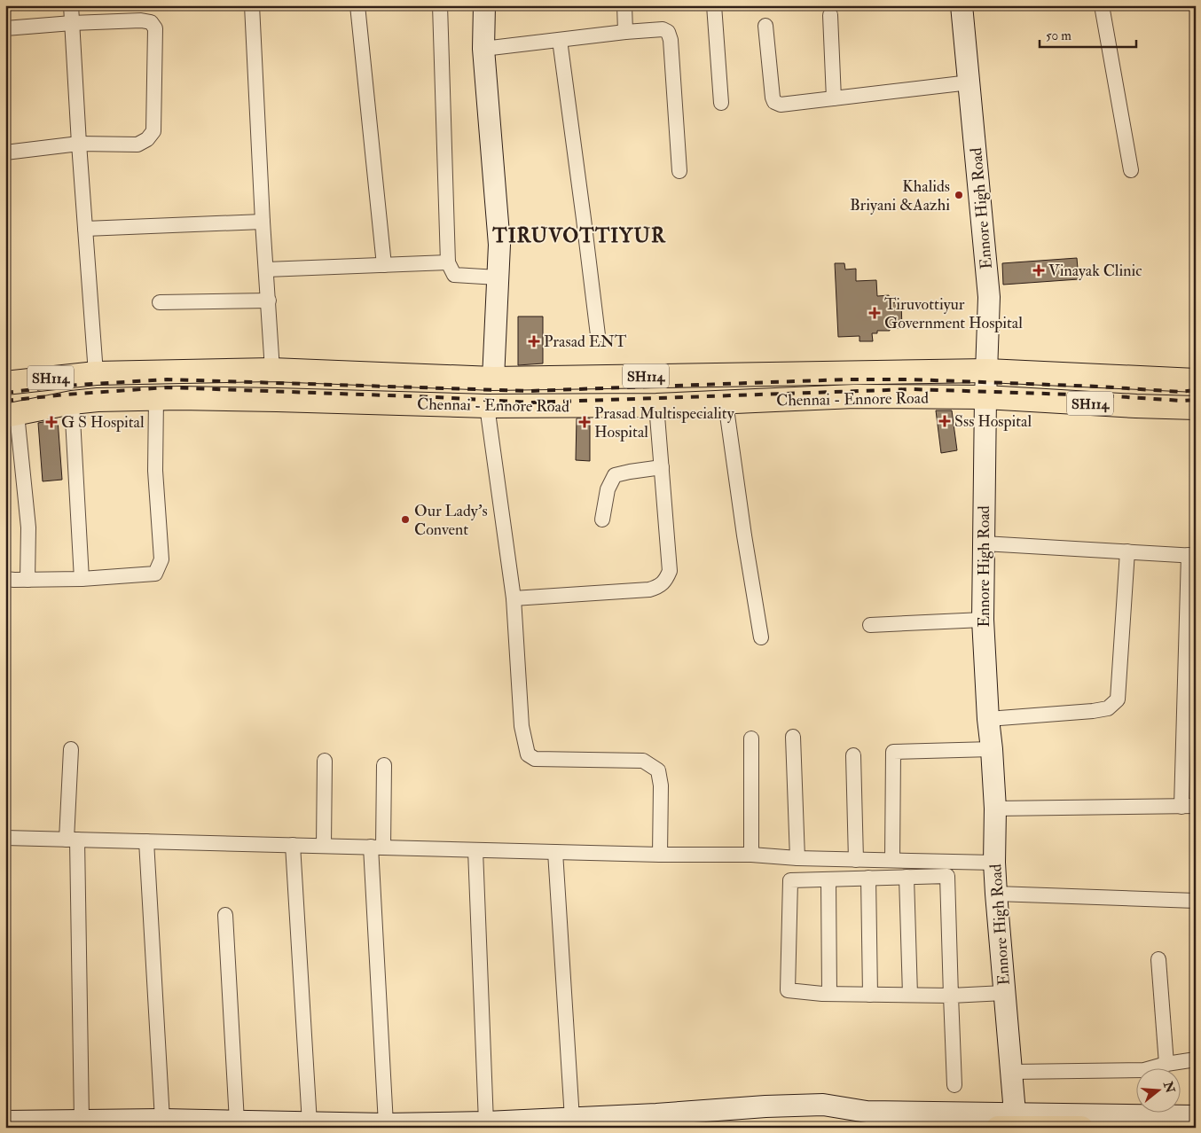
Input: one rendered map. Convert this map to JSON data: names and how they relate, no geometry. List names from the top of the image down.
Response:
{
  "streets": {
    "main road": ["SH114", "Chennai - Ennore Road"],
    "street": ["Ennore High Road"]
  },
  "crossings": [
    ["Ennore High Road", "Chennai - Ennore Road"]
  ],
  "districts": ["TIRUVOTTIYUR"],
  "places": {
    "other": ["Khalids Briyani &Aazhi", "Our Lady's Convent"],
    "health": [
      "Vinayak Clinic",
      "Tiruvottiyur Government Hospital",
      "Prasad ENT",
      "Sss Hospital",
      "G S Hospital",
      "Prasad Multispeciality Hospital"
    ]
  },
  "scale_bar": "50 m",
  "north": "right"
}
